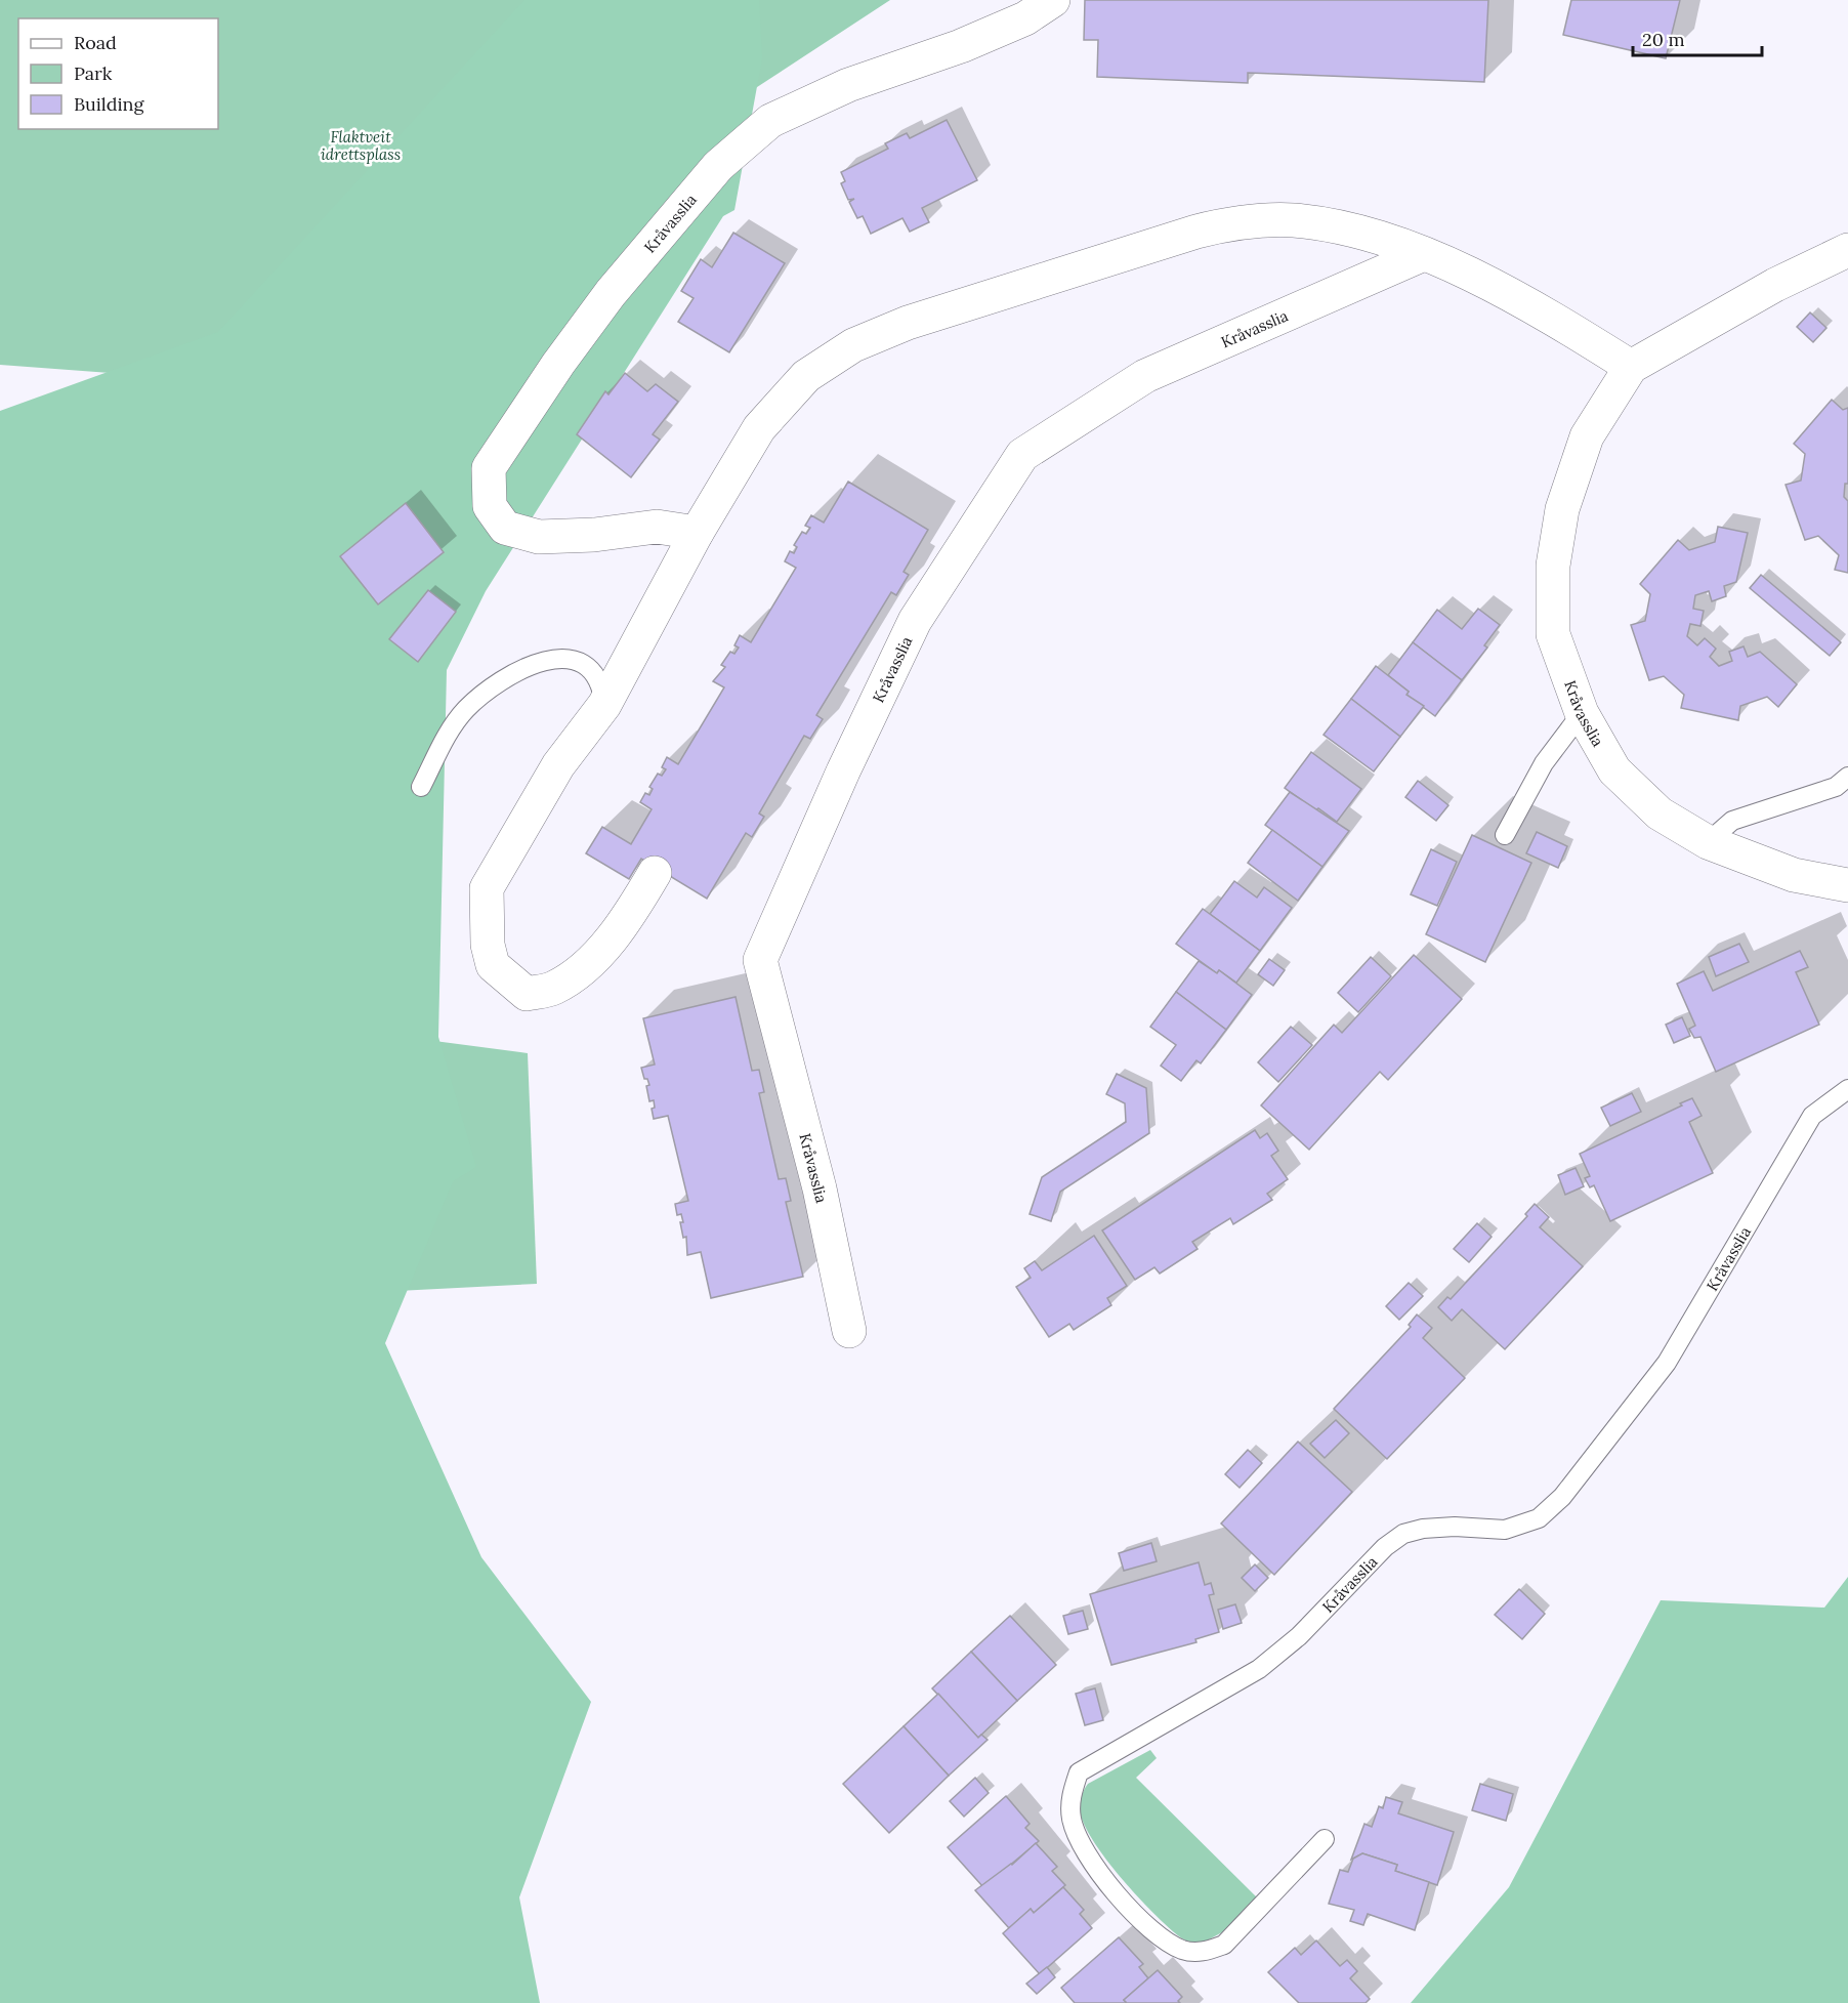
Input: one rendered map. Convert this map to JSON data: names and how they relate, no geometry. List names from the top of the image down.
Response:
{
  "streets": {
    "street": ["Kråvasslia"]
  },
  "parks": ["Flaktveit idrettsplass"],
  "legend": ["Road", "Park", "Building"],
  "scale_bar": "20 m"
}
